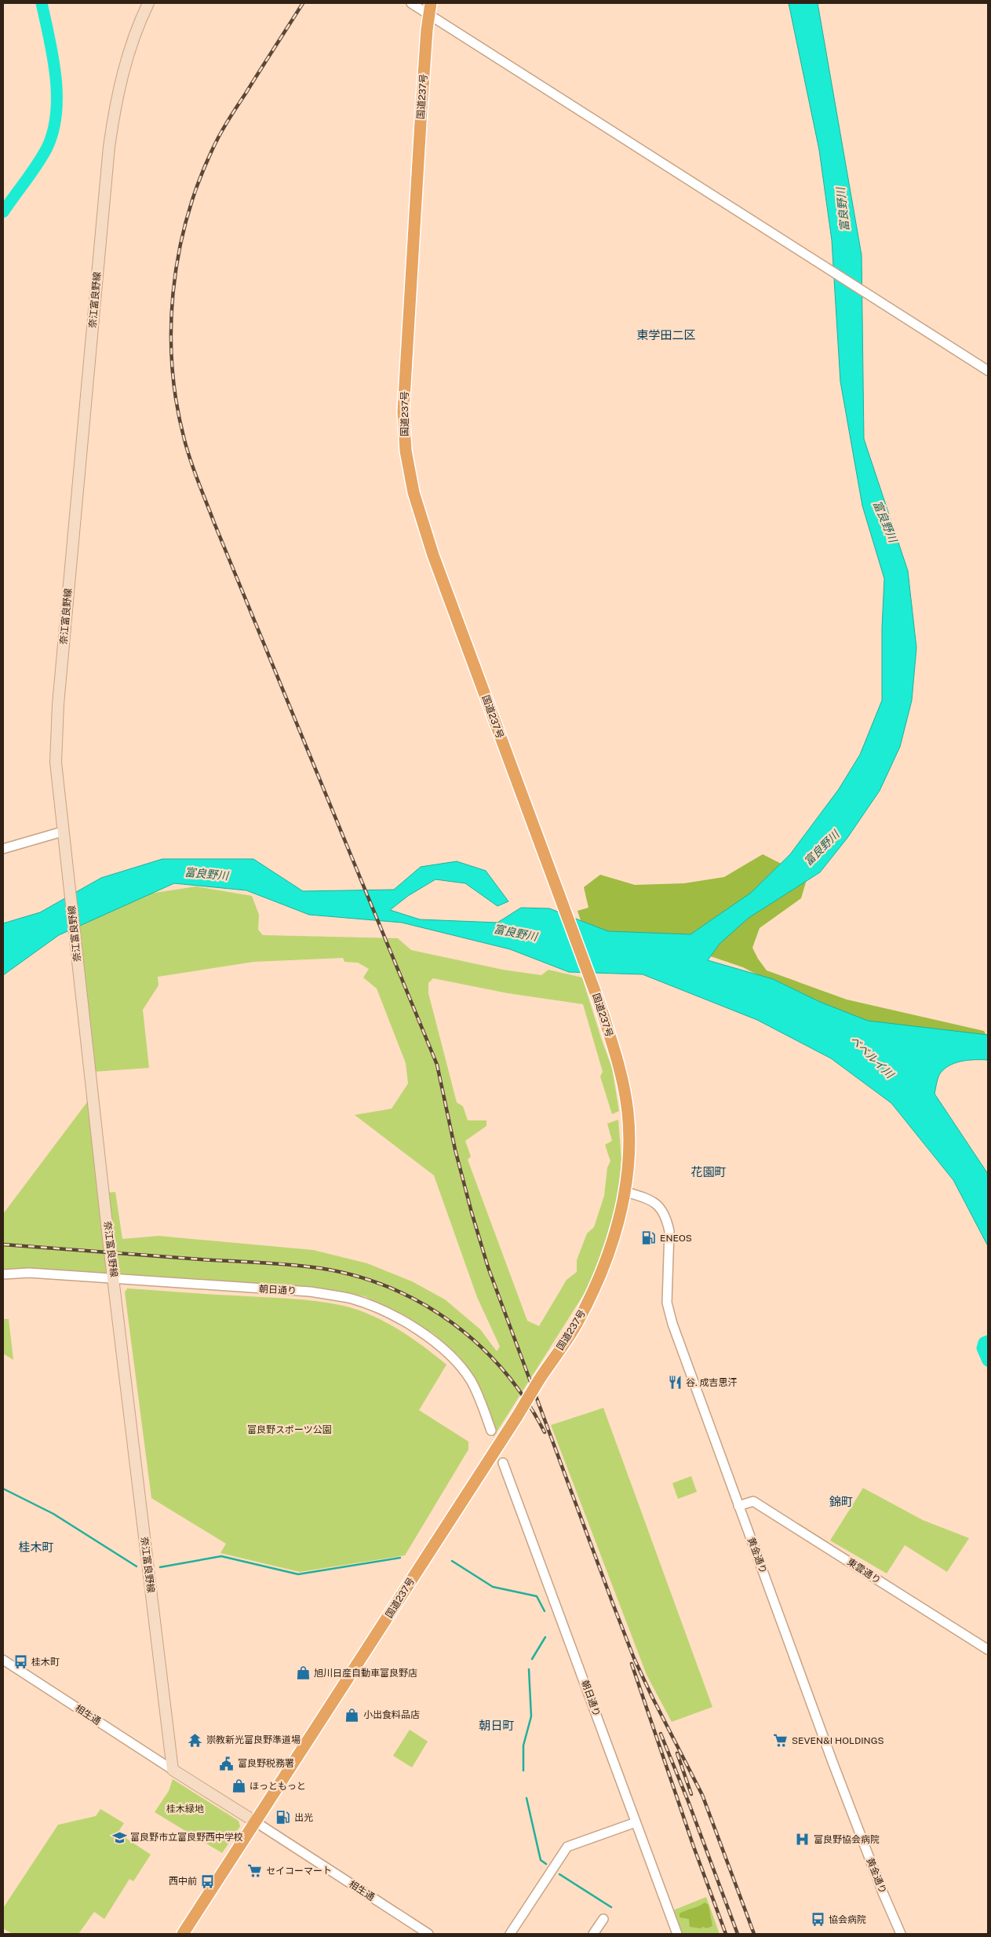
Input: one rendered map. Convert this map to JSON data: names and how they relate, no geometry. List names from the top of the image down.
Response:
{
  "streets": {
    "highway": ["国道237号"],
    "main road": ["奈江富良野線"],
    "street": [
      "朝日通り",
      "黄金通り",
      "東雲通り",
      "相生通"
    ]
  },
  "crossings": [
    ["国道237号", "黄金通り"],
    ["国道237号", "相生通"],
    ["奈江富良野線", "朝日通り"],
    ["奈江富良野線", "相生通"],
    ["黄金通り", "東雲通り"]
  ],
  "districts": [
    "東学田二区",
    "花園町",
    "錦町",
    "桂木町",
    "朝日町"
  ],
  "water": ["富良野川", "ベベルイ川"],
  "parks": ["富良野スポーツ公園", "桂木緑地"],
  "places": {
    "fuel station": ["ENEOS", "出光"],
    "restaurant": ["谷. 成吉思汗"],
    "bus stop": ["桂木町", "西中前", "協会病院"],
    "shop": ["旭川日産自動車富良野店", "小出食料品店", "ほっともっと"],
    "temple": ["崇教新光富良野準道場"],
    "supermarket": ["SEVEN&I HOLDINGS", "セイコーマート"],
    "public building": ["富良野税務署"],
    "school or university": ["富良野市立富良野西中学校"],
    "hospital": ["富良野協会病院"]
  }
}
